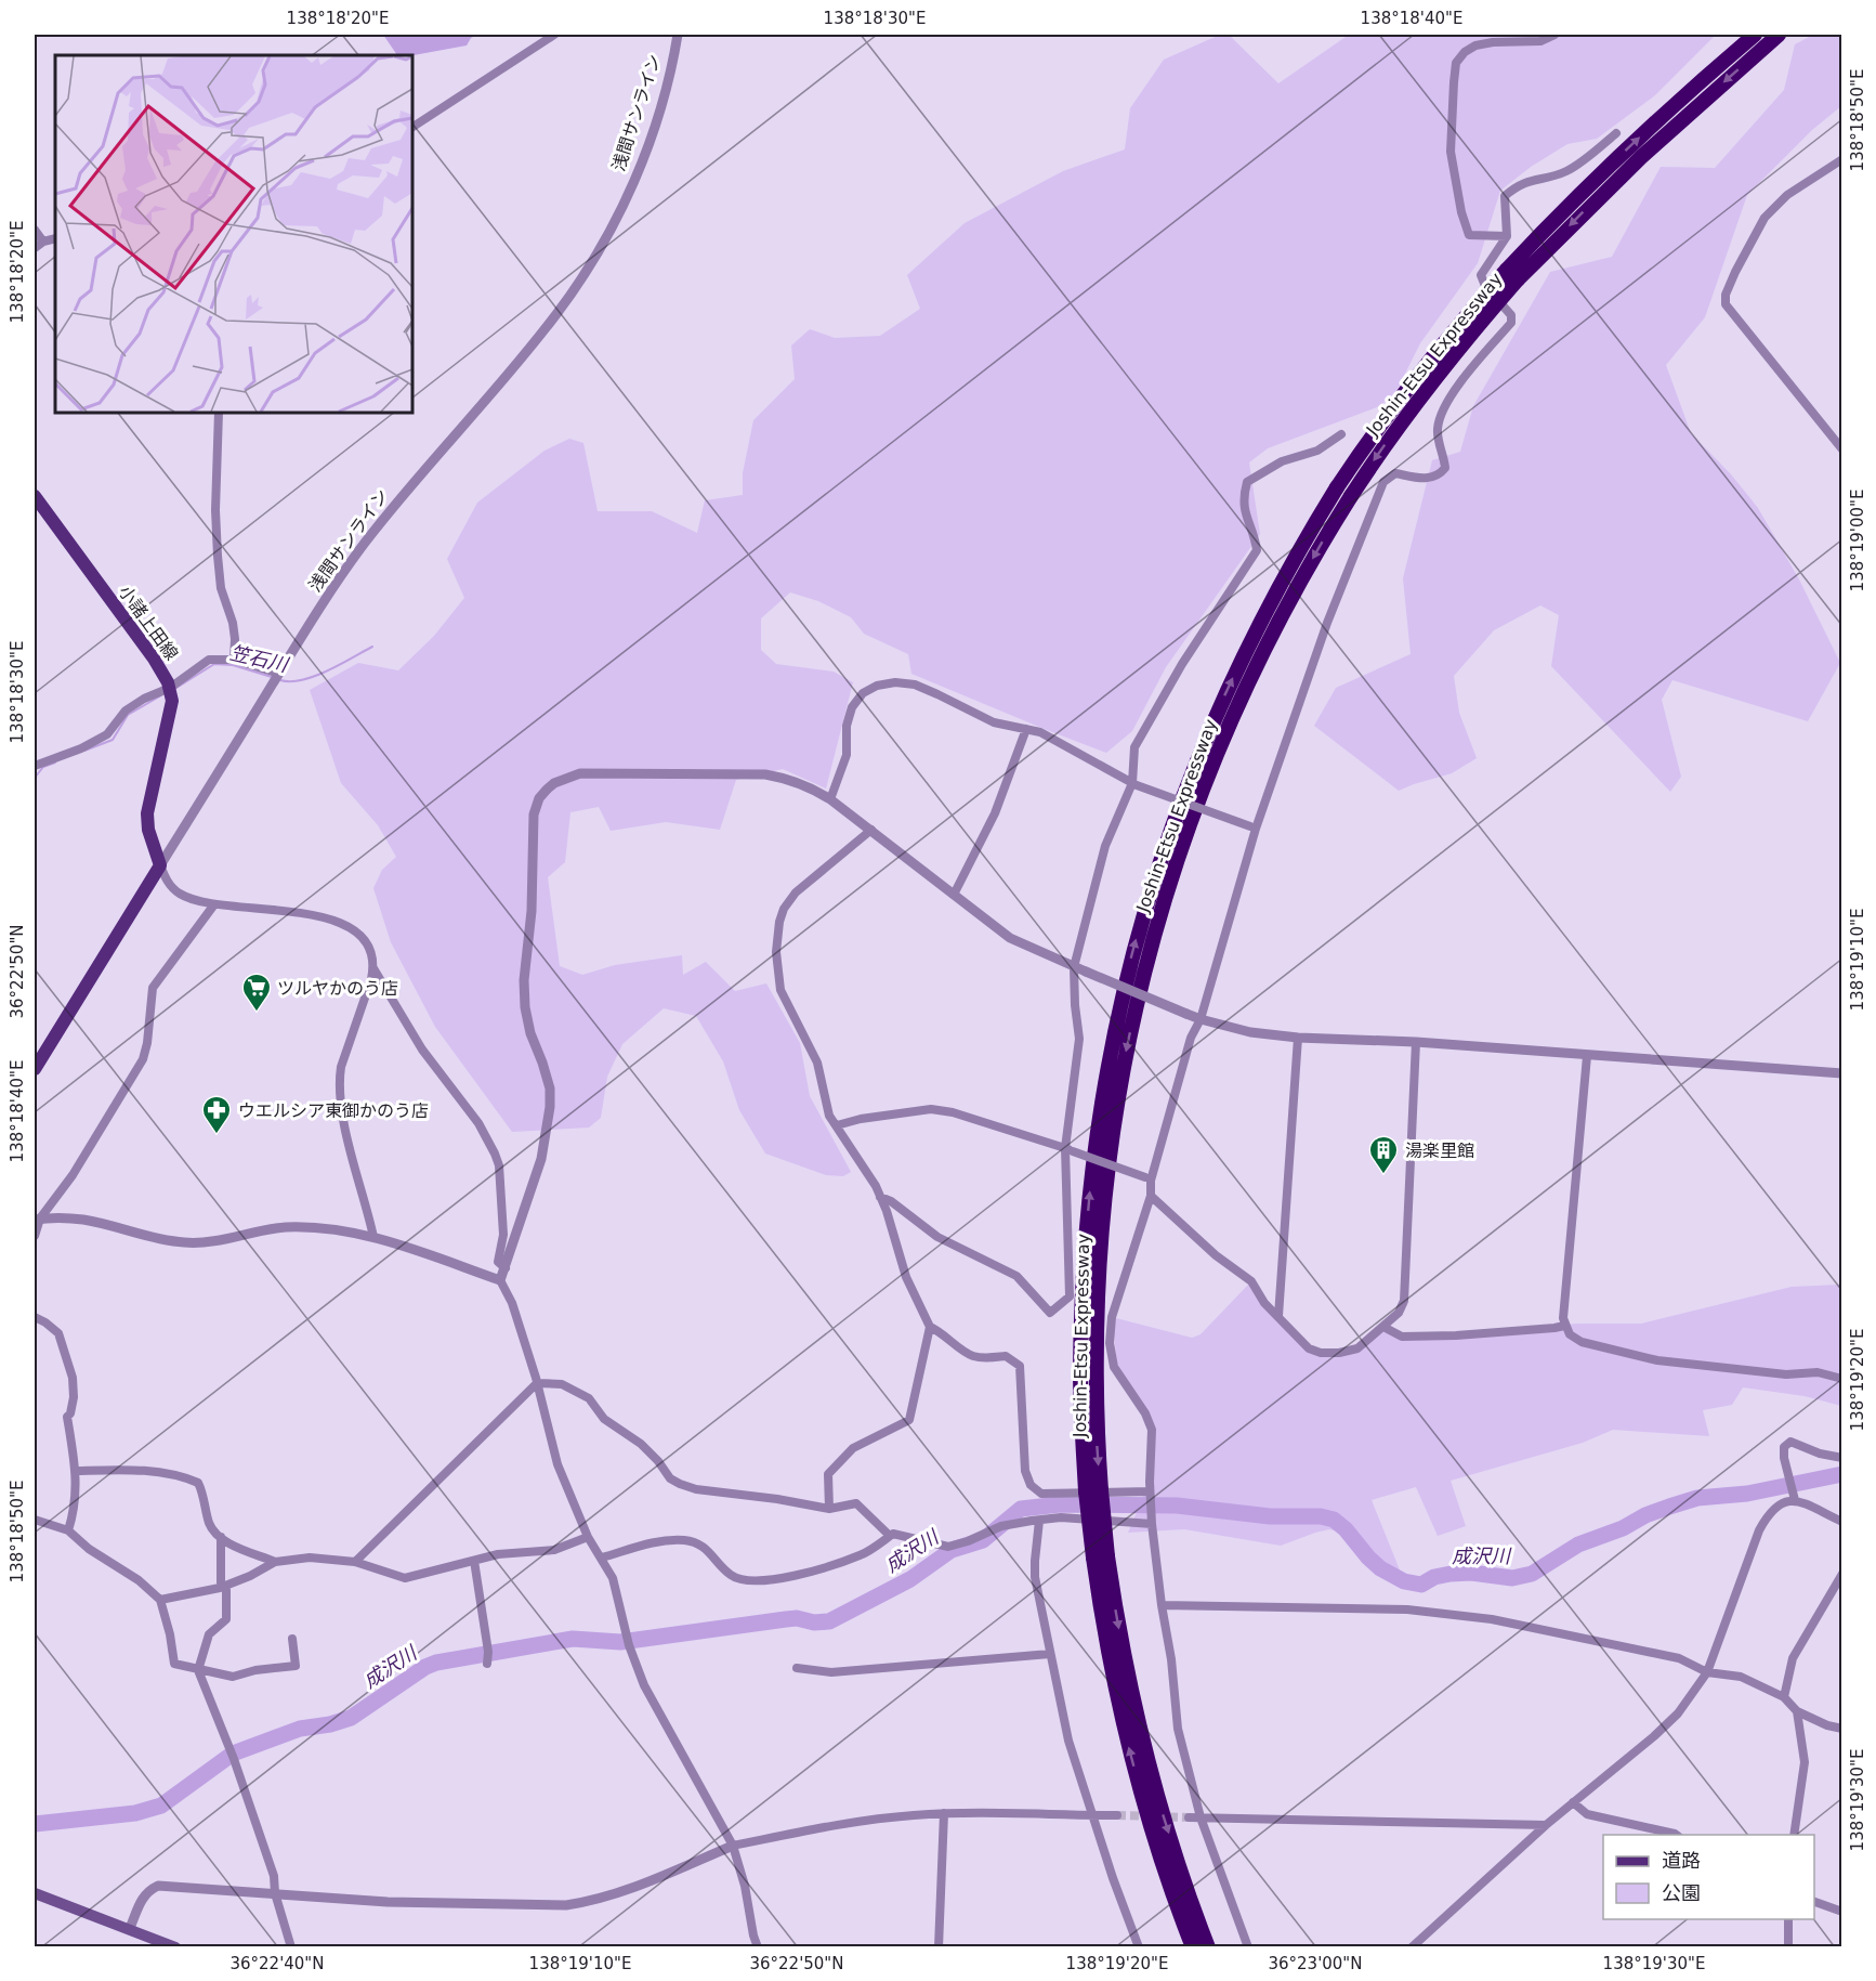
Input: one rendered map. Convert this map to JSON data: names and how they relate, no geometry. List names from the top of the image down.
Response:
{
  "streets": {
    "highway": ["Joshin-Etsu Expressway"],
    "main road": ["浅間サンライン", "小諸上田線"]
  },
  "crossings": [
    ["浅間サンライン", "小諸上田線"]
  ],
  "water": ["笠石川", "成沢川"],
  "places": {
    "supermarket": ["ツルヤかのう店"],
    "pharmacy": ["ウエルシア東御かのう店"],
    "building": ["湯楽里館"]
  },
  "legend": ["道路", "公園"],
  "coordinates": [
    "138°18'20\"E",
    "138°18'30\"E",
    "138°18'40\"E",
    "138°18'50\"E",
    "138°19'00\"E",
    "138°19'10\"E",
    "36°22'50\"N",
    "138°19'20\"E",
    "138°19'30\"E",
    "36°22'40\"N",
    "36°23'00\"N"
  ]
}
